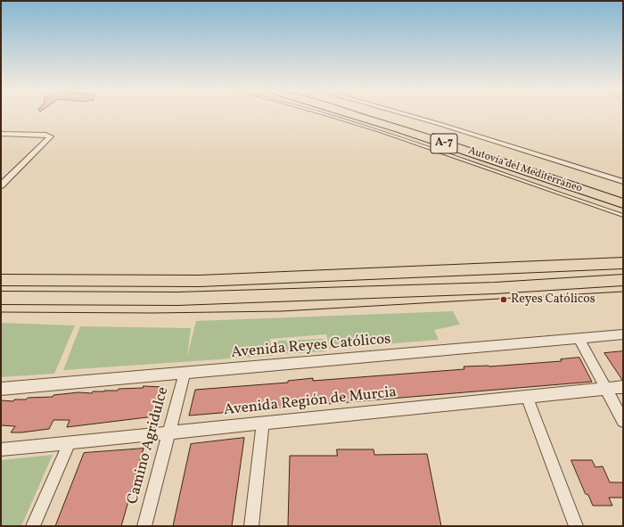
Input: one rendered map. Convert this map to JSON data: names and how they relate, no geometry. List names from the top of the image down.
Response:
{
  "streets": {
    "highway": ["A-7", "Autovía del Mediterráneo"],
    "street": ["Avenida Reyes Católicos", "Avenida Región de Murcia", "Camino Agridulce"]
  },
  "crossings": [
    ["Avenida Reyes Católicos", "Camino Agridulce"],
    ["Avenida Región de Murcia", "Camino Agridulce"]
  ],
  "places": ["Reyes Católicos"]
}
